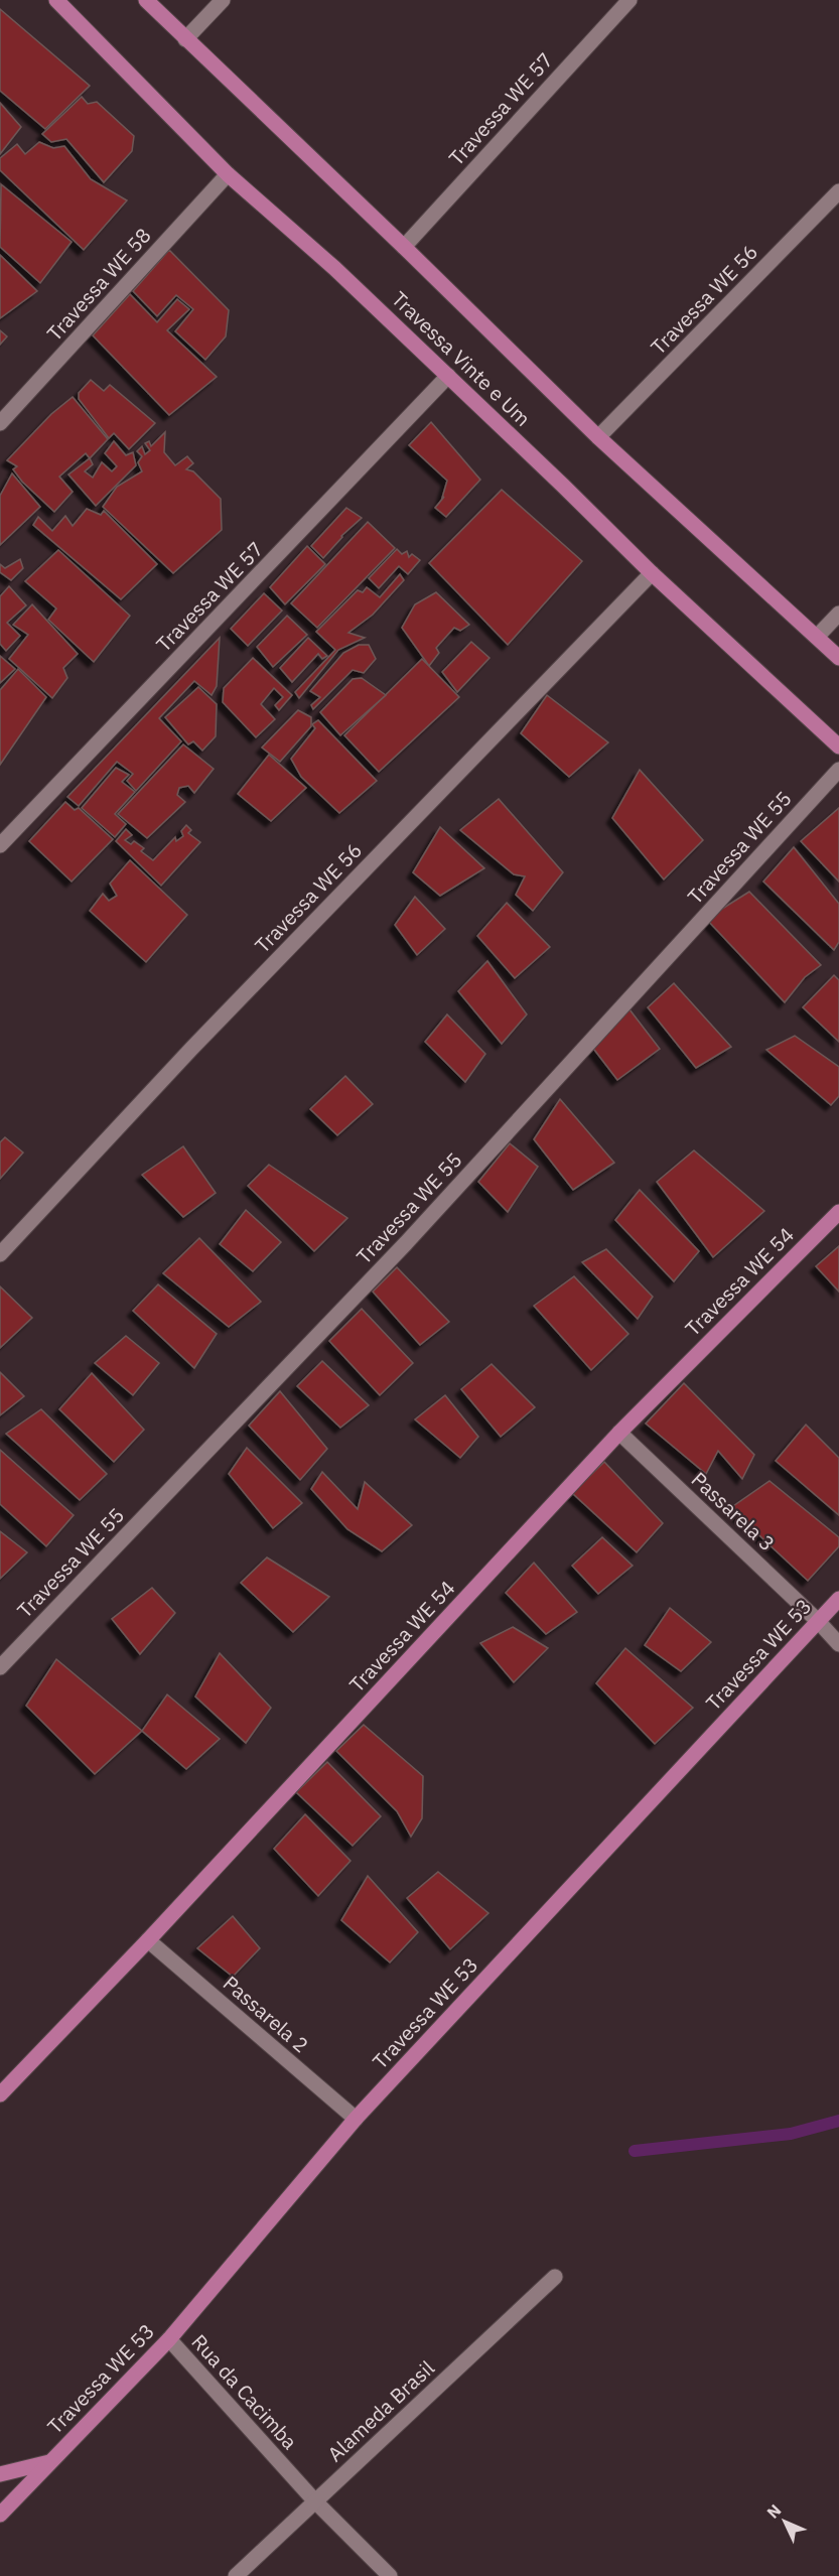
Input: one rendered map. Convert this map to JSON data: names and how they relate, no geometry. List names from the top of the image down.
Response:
{
  "streets": {
    "main road": ["Travessa Vinte e Um", "Travessa WE 54", "Travessa WE 53"],
    "street": [
      "Travessa WE 57",
      "Travessa WE 58",
      "Travessa WE 56",
      "Travessa WE 55",
      "Passarela 3",
      "Passarela 2",
      "Rua da Cacimba",
      "Alameda Brasil"
    ]
  },
  "crossings": [
    ["Travessa WE 57", "Travessa Vinte e Um"],
    ["Travessa WE 58", "Travessa Vinte e Um"],
    ["Travessa WE 56", "Travessa Vinte e Um"],
    ["Travessa WE 54", "Passarela 3"],
    ["Travessa WE 54", "Passarela 2"],
    ["Passarela 3", "Travessa WE 53"],
    ["Travessa WE 53", "Passarela 2"],
    ["Travessa WE 53", "Rua da Cacimba"],
    ["Rua da Cacimba", "Alameda Brasil"]
  ],
  "north": "top left"
}
